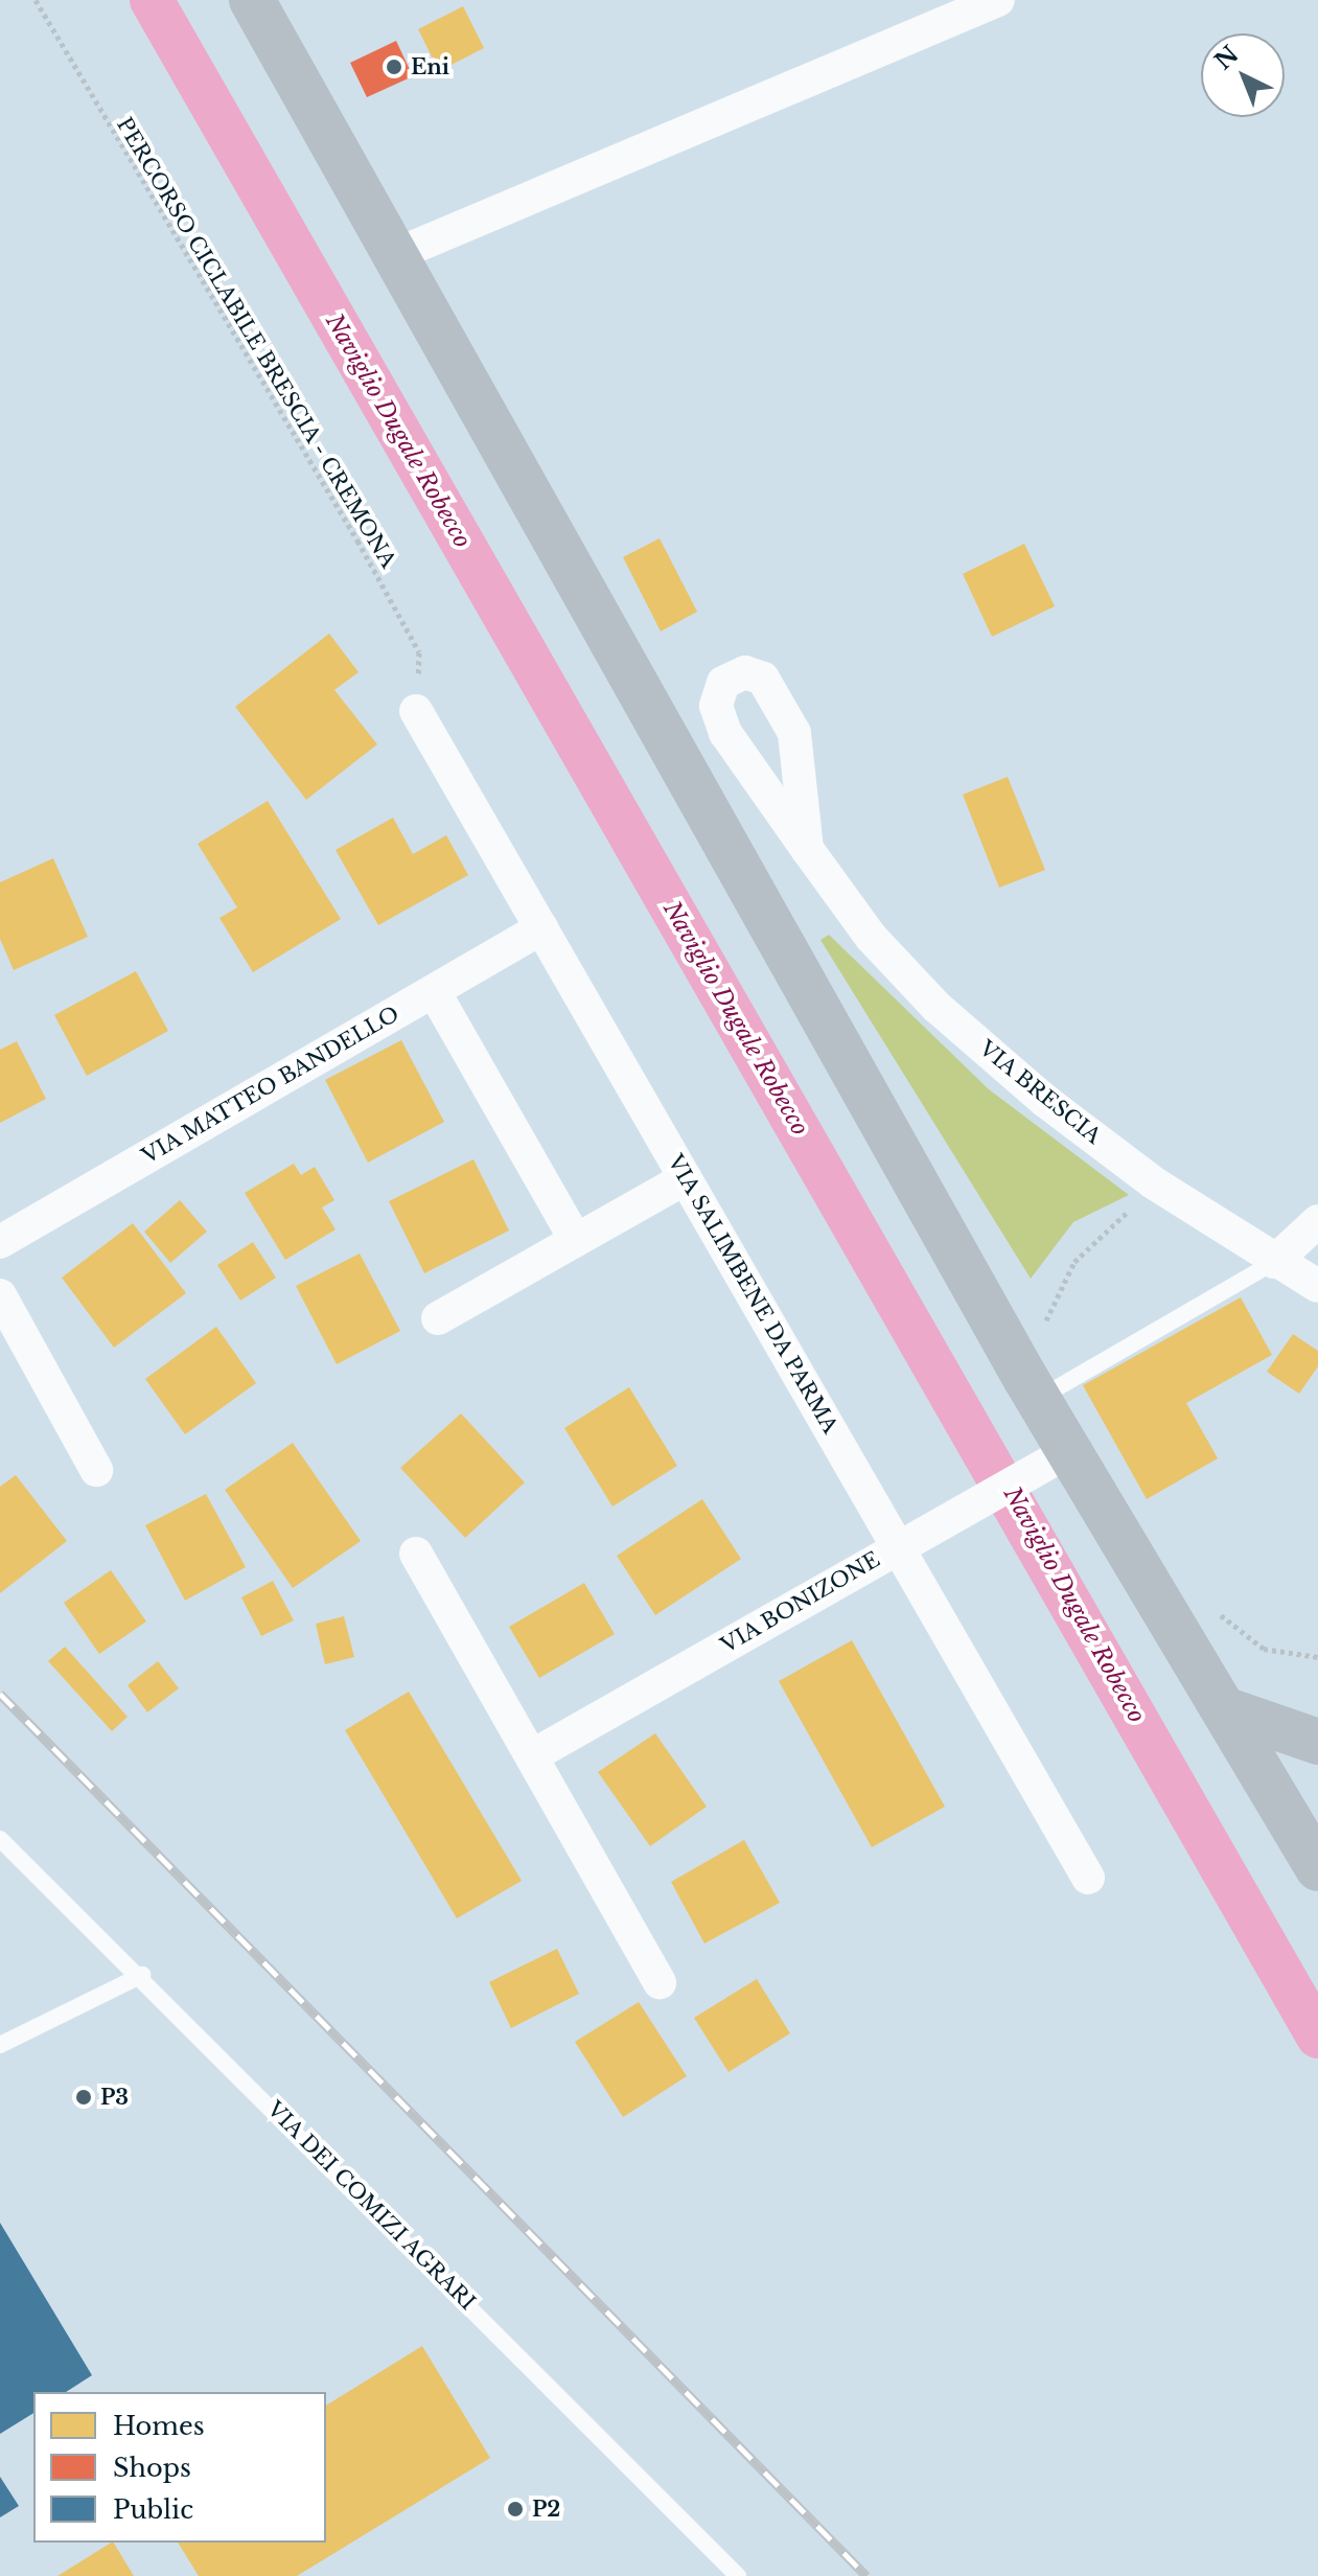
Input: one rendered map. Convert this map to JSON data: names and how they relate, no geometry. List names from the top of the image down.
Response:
{
  "streets": {
    "street": [
      "VIA MATTEO BANDELLO",
      "VIA BRESCIA",
      "VIA SALIMBENE DA PARMA",
      "VIA BONIZONE"
    ],
    "lane": ["VIA DEI COMIZI AGRARI"],
    "path": ["PERCORSO CICLABILE BRESCIA - CREMONA"]
  },
  "crossings": [
    ["PERCORSO CICLABILE BRESCIA - CREMONA", "VIA SALIMBENE DA PARMA"],
    ["VIA MATTEO BANDELLO", "VIA SALIMBENE DA PARMA"],
    ["VIA SALIMBENE DA PARMA", "VIA BONIZONE"]
  ],
  "water": ["Naviglio Dugale Robecco"],
  "places": ["Eni", "P3", "P2"],
  "legend": ["Homes", "Shops", "Public"],
  "north": "top left"
}
